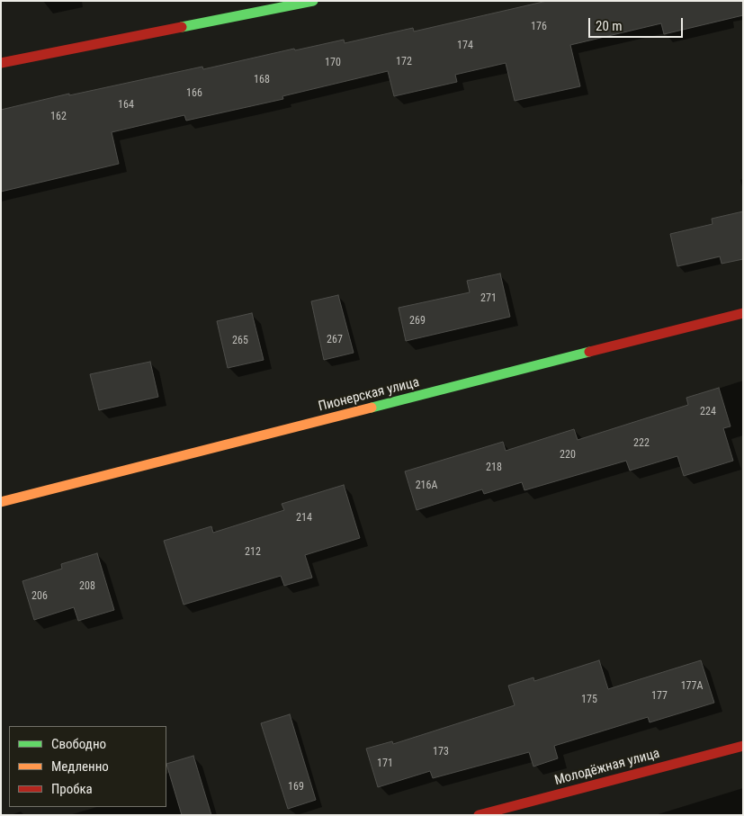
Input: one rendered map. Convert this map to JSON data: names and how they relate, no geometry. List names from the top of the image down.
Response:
{
  "streets": {
    "street": ["Пионерская улица", "Молодёжная улица"]
  },
  "house_numbers": [
    "176",
    "174",
    "172",
    "170",
    "168",
    "166",
    "164",
    "162",
    "271",
    "269",
    "267",
    "265",
    "224",
    "222",
    "220",
    "218",
    "216А",
    "214",
    "212",
    "208",
    "206",
    "177А",
    "177",
    "175",
    "173",
    "171",
    "169"
  ],
  "legend": ["Свободно", "Медленно", "Пробка"],
  "scale_bar": "20 m"
}
